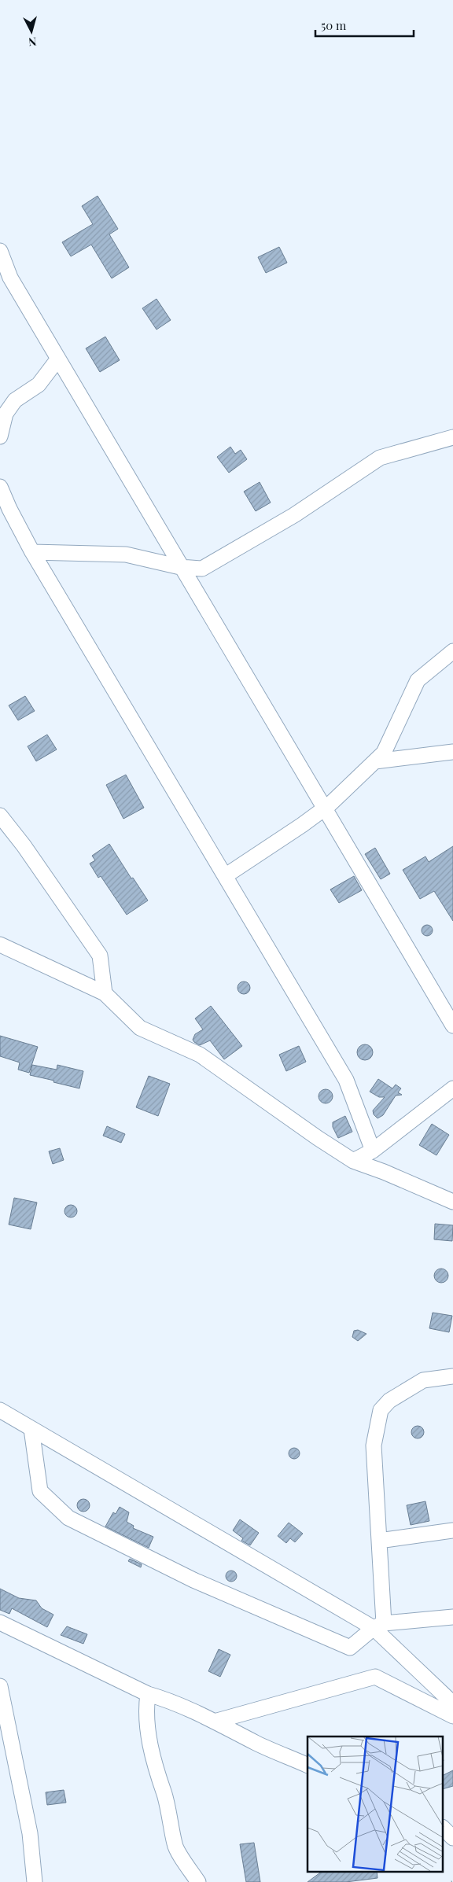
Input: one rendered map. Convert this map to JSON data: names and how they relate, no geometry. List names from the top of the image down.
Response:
{
  "scale_bar": "50 m",
  "north": "bottom"
}
